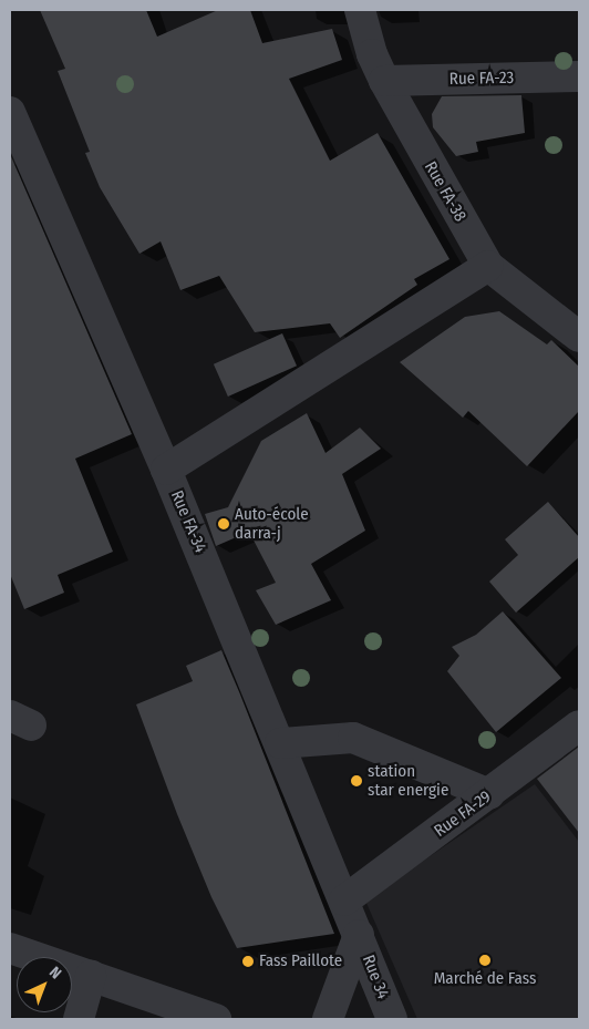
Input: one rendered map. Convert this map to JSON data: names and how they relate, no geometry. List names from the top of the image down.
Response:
{
  "streets": {
    "street": [
      "Rue FA-23",
      "Rue FA-38",
      "Rue FA-34",
      "Rue FA-29",
      "Rue 34"
    ]
  },
  "crossings": [
    ["Rue FA-23", "Rue FA-38"],
    ["Rue FA-34", "Rue FA-29"],
    ["Rue FA-34", "Rue 34"]
  ],
  "places": [
    "Auto-école darra-j",
    "station star energie",
    "Marché de Fass",
    "Fass Paillote"
  ],
  "north": "top right"
}
